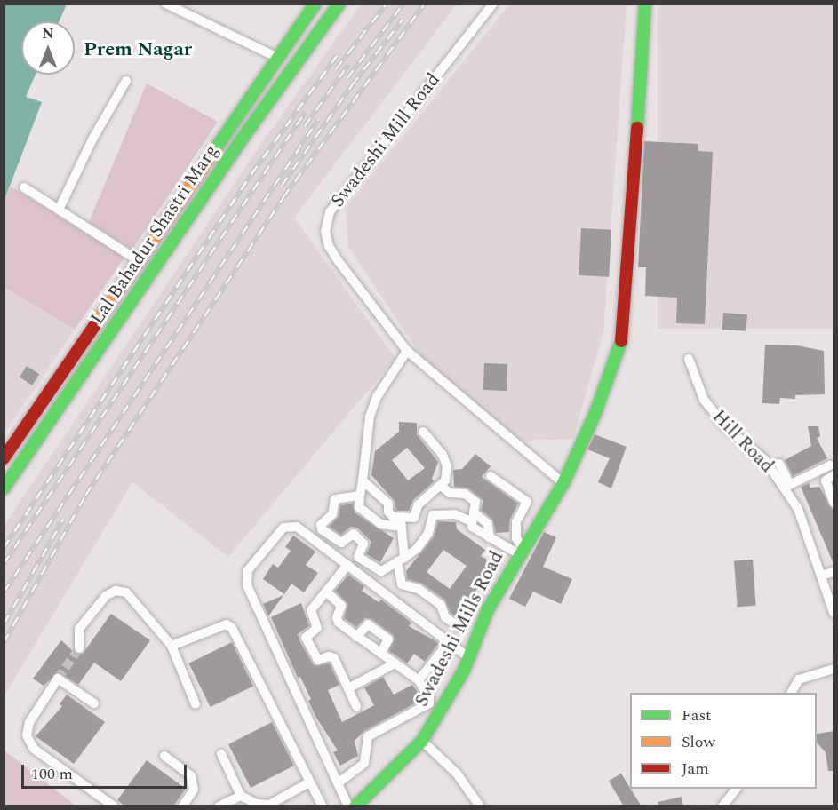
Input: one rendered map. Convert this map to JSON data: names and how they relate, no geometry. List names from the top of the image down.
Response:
{
  "streets": {
    "main road": ["Lal Bahadur Shastri Marg", "Swadeshi Mills Road"],
    "street": ["Swadeshi Mill Road", "Hill Road"]
  },
  "crossings": [
    ["Swadeshi Mill Road", "Swadeshi Mills Road"]
  ],
  "districts": ["Prem Nagar"],
  "legend": ["Fast", "Slow", "Jam"],
  "scale_bar": "100 m",
  "north": "top"
}
